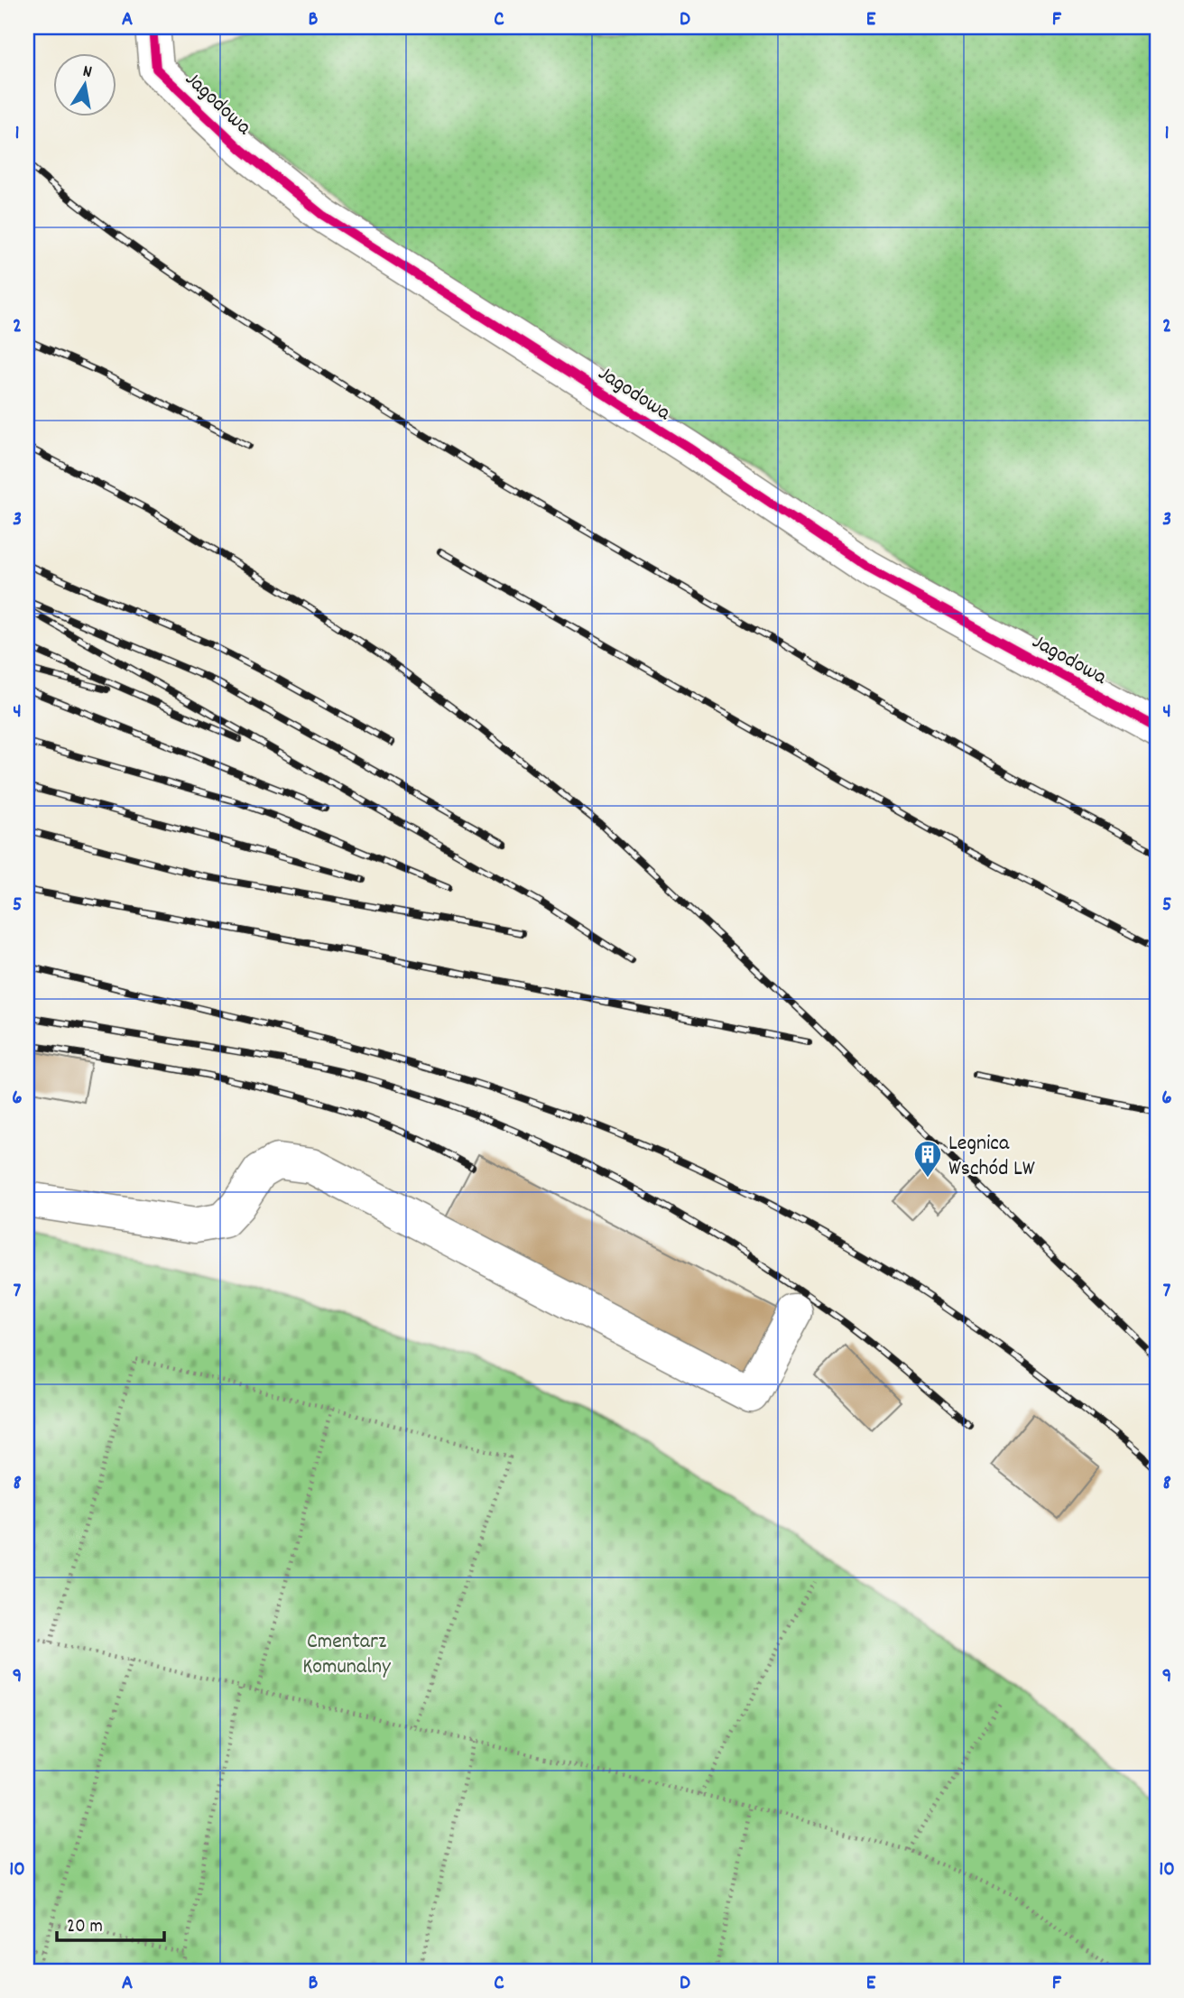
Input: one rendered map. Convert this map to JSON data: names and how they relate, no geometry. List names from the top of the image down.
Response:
{
  "streets": {
    "street": ["Jagodowa"]
  },
  "parks": ["Cmentarz Komunalny"],
  "places": {
    "building": ["Legnica Wschód LW"]
  },
  "scale_bar": "20 m",
  "north": "top",
  "grid": {
    "columns": [
      "A",
      "B",
      "C",
      "D",
      "E",
      "F"
    ],
    "rows": [
      "1",
      "2",
      "3",
      "4",
      "5",
      "6",
      "7",
      "8",
      "9",
      "10"
    ]
  }
}
